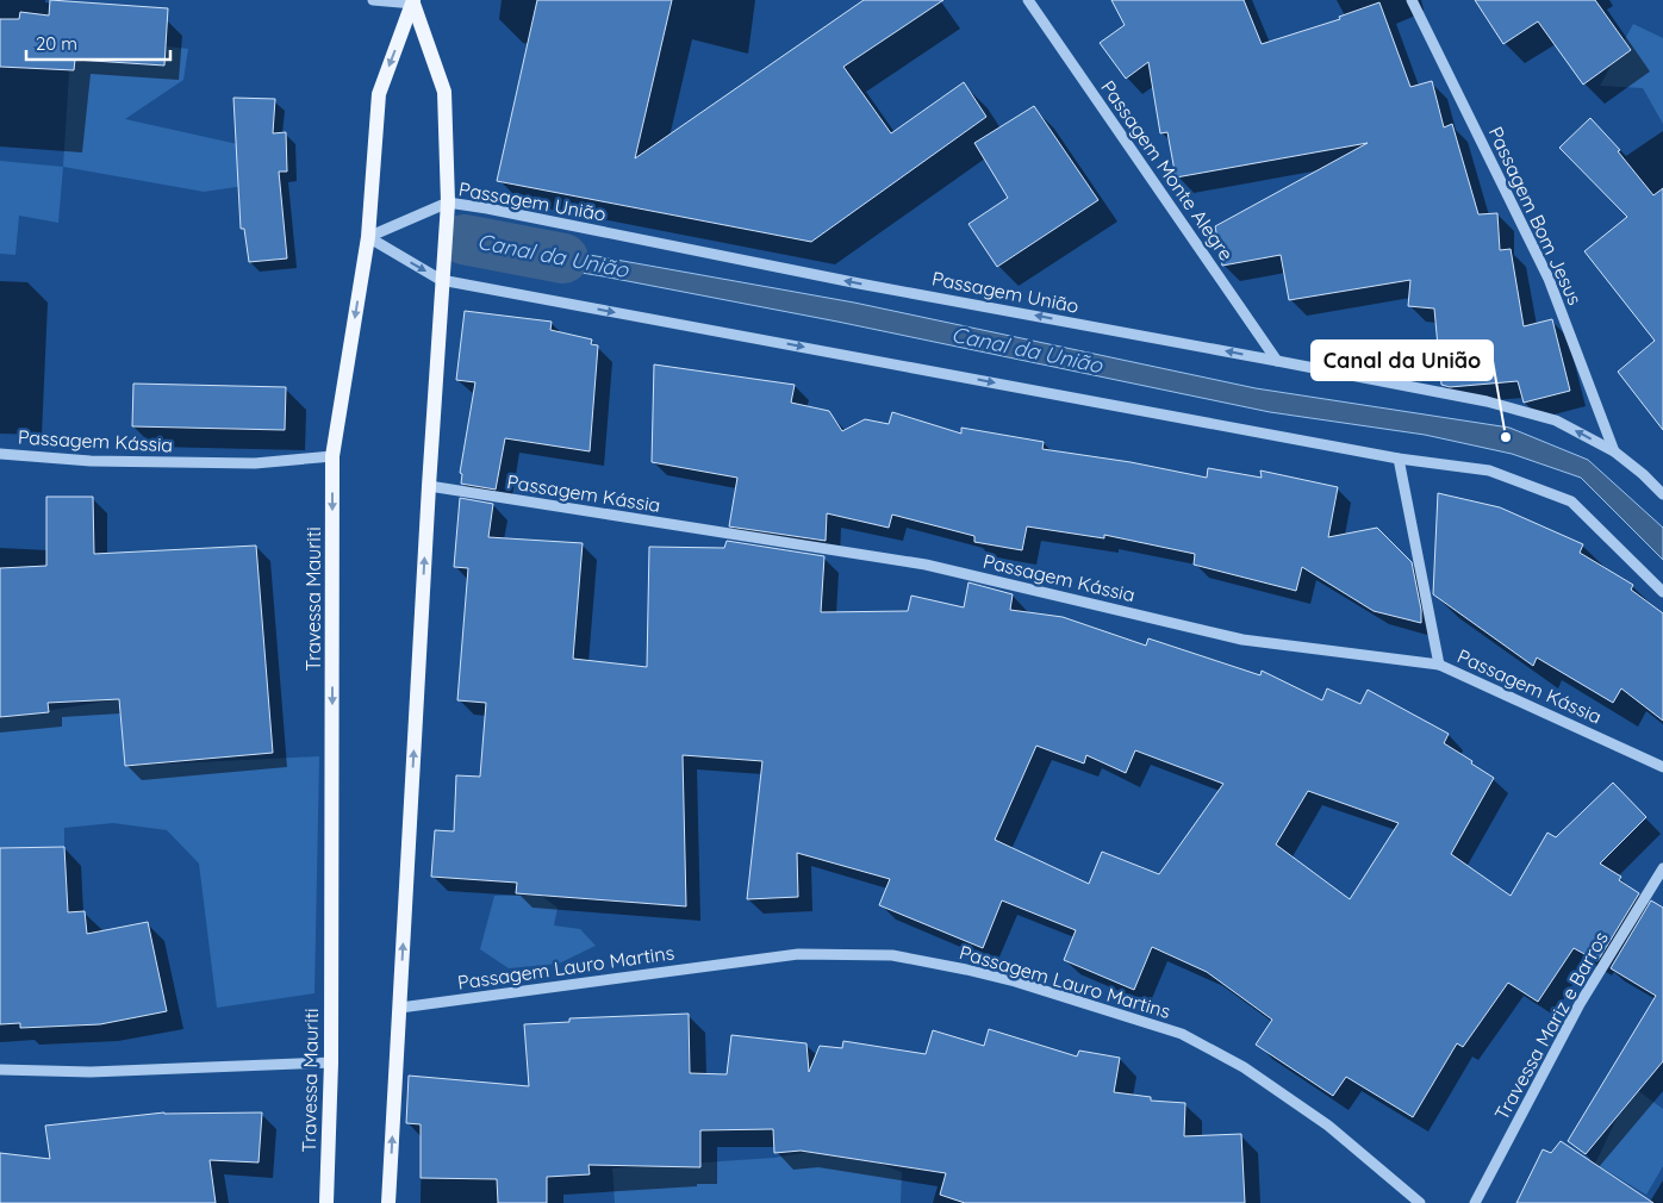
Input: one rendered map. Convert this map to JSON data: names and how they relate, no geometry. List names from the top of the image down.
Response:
{
  "streets": {
    "main road": ["Travessa Mauriti"],
    "street": [
      "Passagem Monte Alegre",
      "Passagem União",
      "Passagem Bom Jesus",
      "Passagem Kássia",
      "Passagem Lauro Martins",
      "Travessa Mariz e Barros"
    ]
  },
  "crossings": [
    ["Passagem Monte Alegre", "Passagem União"],
    ["Passagem União", "Passagem Bom Jesus"],
    ["Passagem União", "Travessa Mauriti"],
    ["Passagem Kássia", "Travessa Mauriti"]
  ],
  "water": ["Canal da União"],
  "places": ["Canal da União"],
  "scale_bar": "20 m"
}
